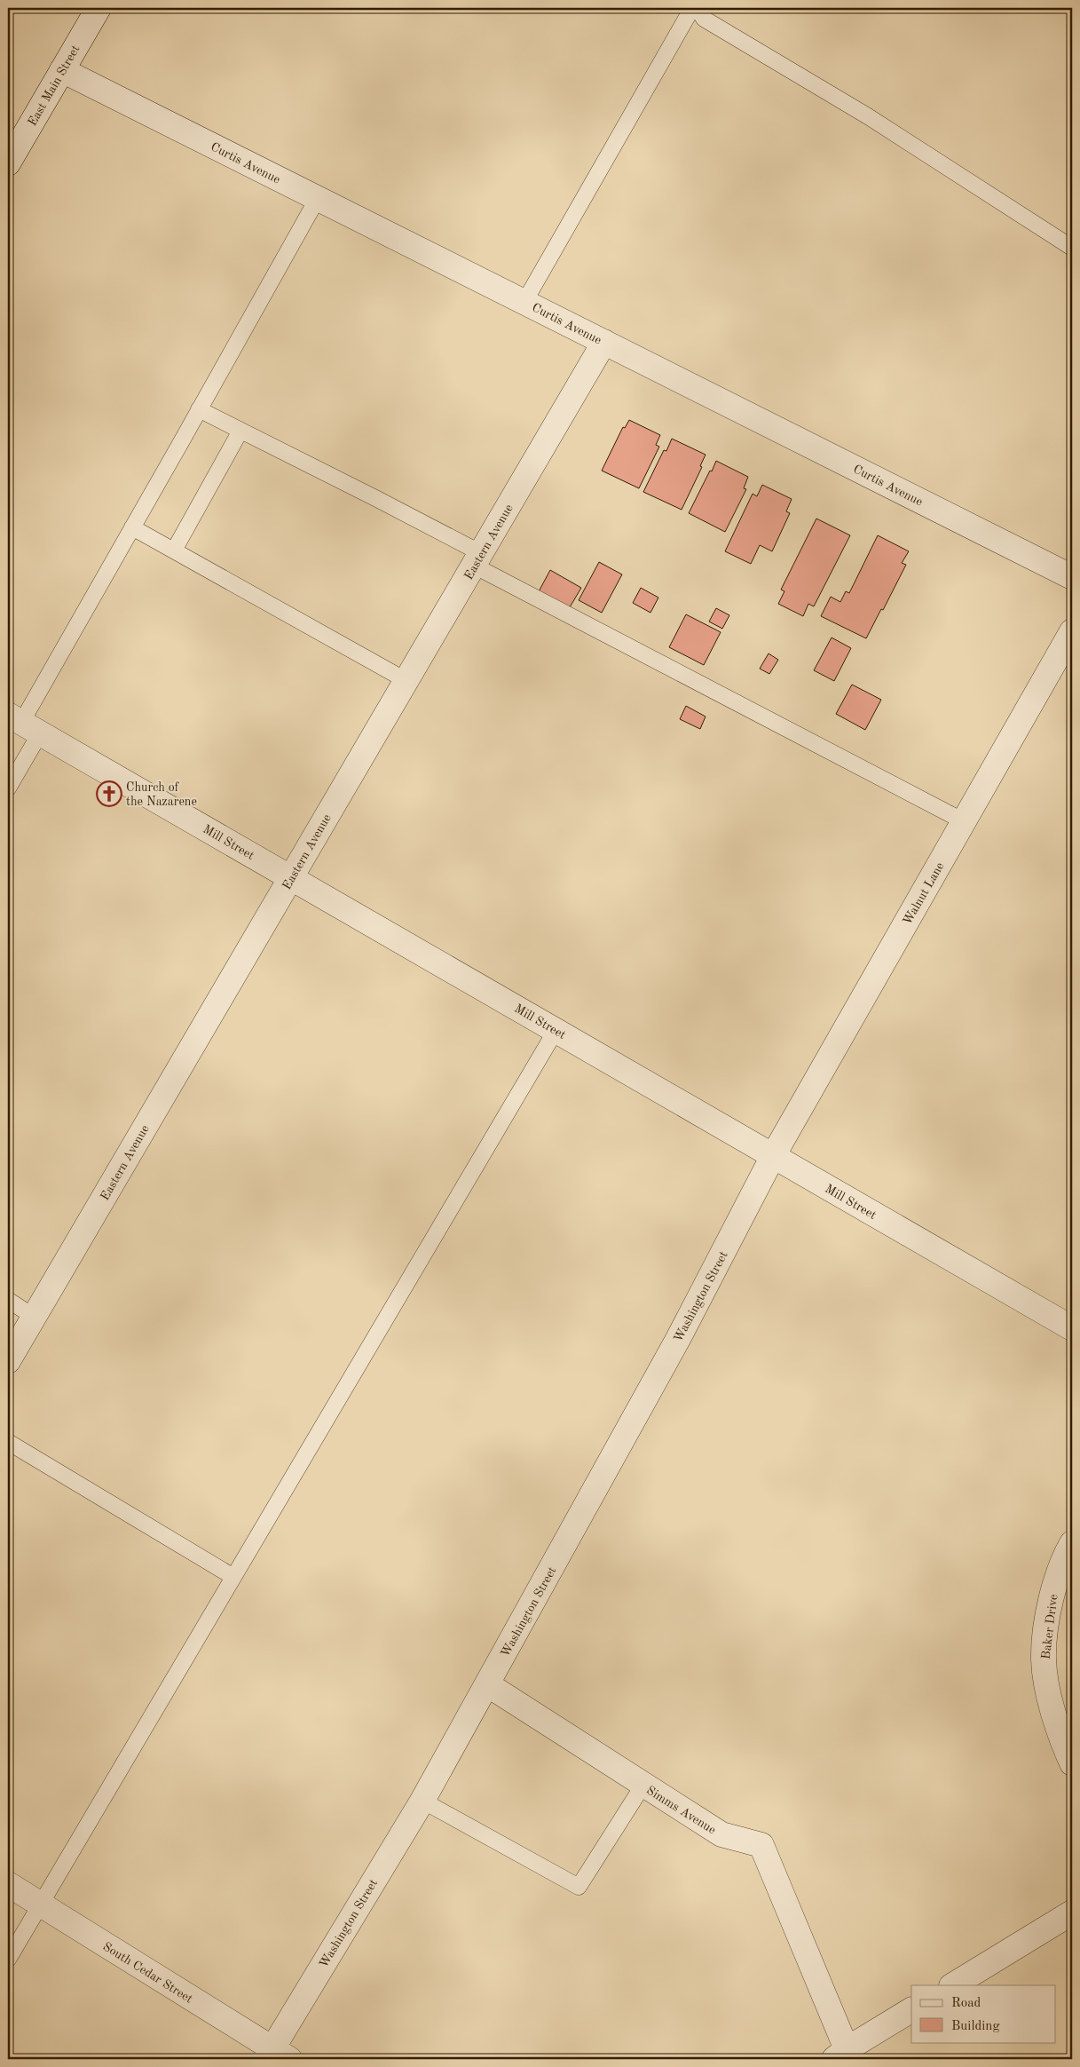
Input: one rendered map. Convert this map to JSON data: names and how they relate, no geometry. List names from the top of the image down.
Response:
{
  "streets": {
    "street": [
      "East Main Street",
      "Curtis Avenue",
      "Eastern Avenue",
      "Mill Street",
      "Walnut Lane",
      "Washington Street",
      "Baker Drive",
      "Simms Avenue",
      "South Cedar Street"
    ]
  },
  "crossings": [
    ["East Main Street", "Curtis Avenue"],
    ["Curtis Avenue", "Eastern Avenue"],
    ["Eastern Avenue", "Mill Street"],
    ["Mill Street", "Walnut Lane"],
    ["Mill Street", "Washington Street"],
    ["Walnut Lane", "Washington Street"],
    ["Washington Street", "Simms Avenue"],
    ["Washington Street", "South Cedar Street"]
  ],
  "places": {
    "church": ["Church of the Nazarene"]
  },
  "legend": ["Road", "Building"]
}
